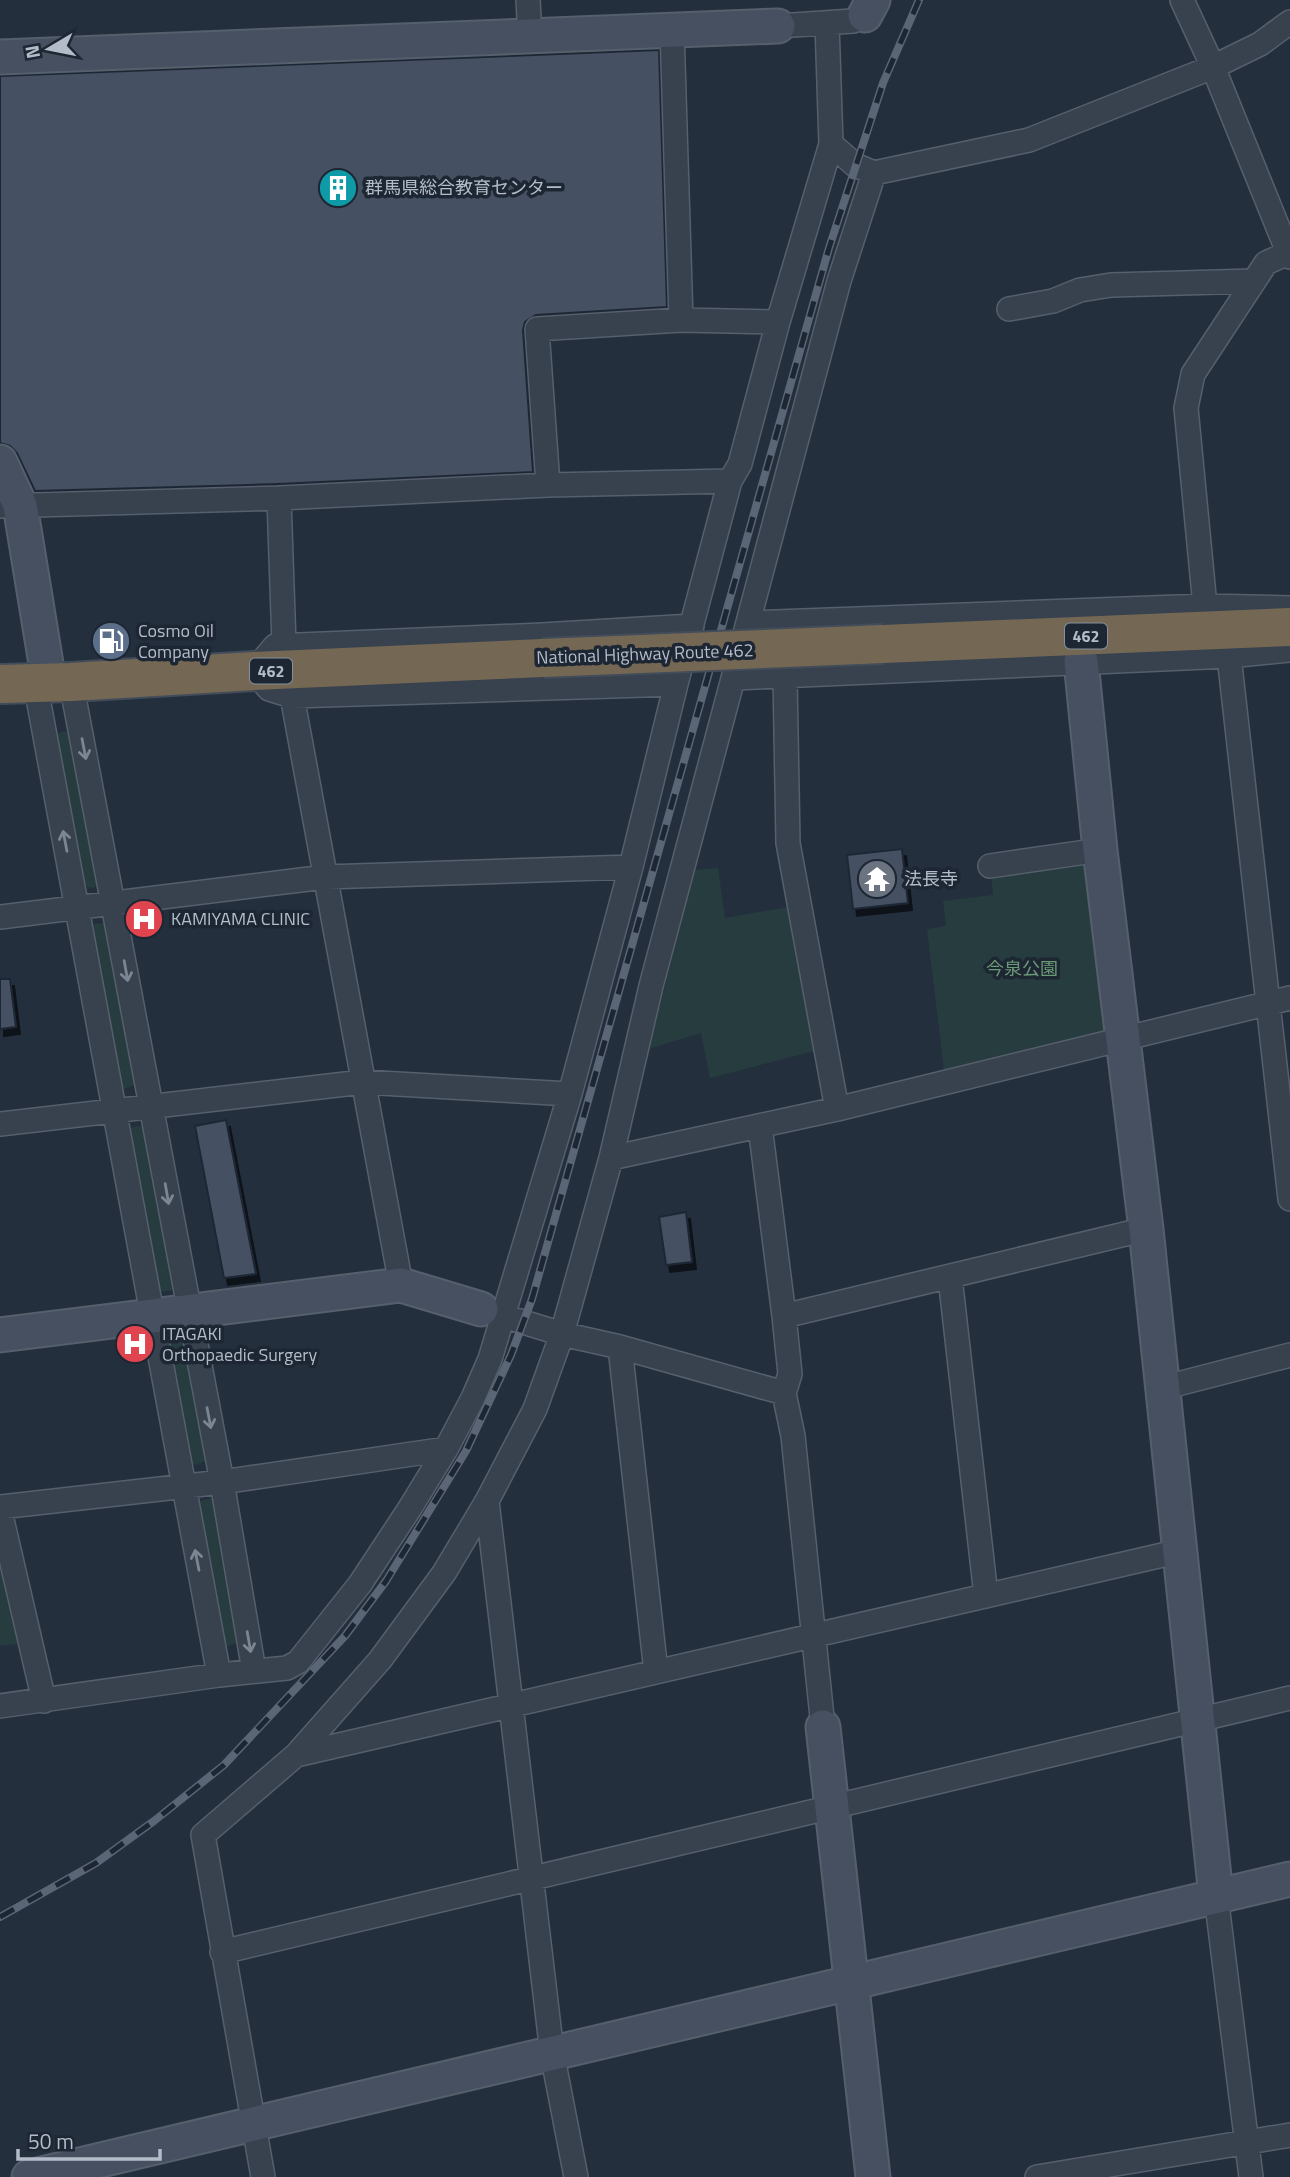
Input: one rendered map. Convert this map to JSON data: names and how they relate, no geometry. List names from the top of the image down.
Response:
{
  "streets": {
    "highway": ["462", "National Highway Route 462"]
  },
  "parks": ["今泉公園"],
  "places": {
    "building": ["群馬県総合教育センター"],
    "fuel station": ["Cosmo Oil Company"],
    "temple": ["法長寺"],
    "hospital": ["KAMIYAMA CLINIC", "ITAGAKI Orthopaedic Surgery"]
  },
  "scale_bar": "50 m",
  "north": "left"
}
